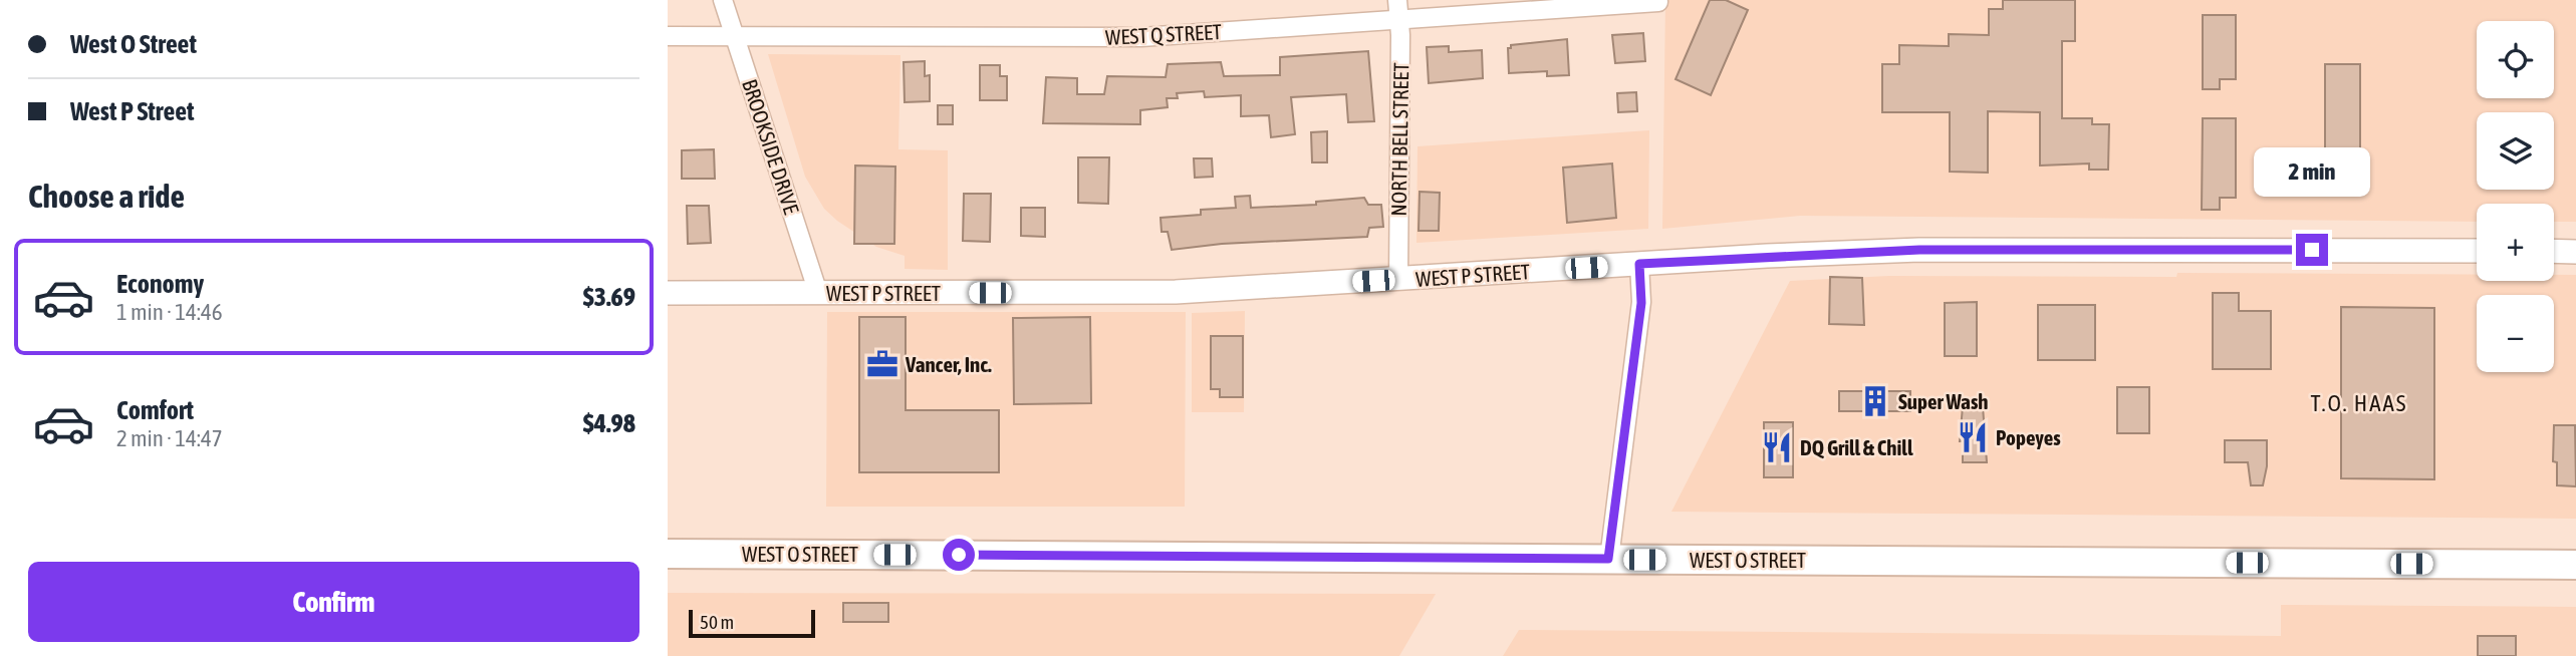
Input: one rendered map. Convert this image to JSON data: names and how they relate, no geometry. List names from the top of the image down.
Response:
{
  "streets": {
    "main road": ["WEST O STREET"],
    "street": [
      "WEST Q STREET",
      "NORTH BELL STREET",
      "BROOKSIDE DRIVE",
      "WEST P STREET"
    ]
  },
  "crossings": [
    ["WEST Q STREET", "NORTH BELL STREET"],
    ["WEST Q STREET", "BROOKSIDE DRIVE"],
    ["NORTH BELL STREET", "WEST P STREET"],
    ["BROOKSIDE DRIVE", "WEST P STREET"]
  ],
  "districts": ["T.O. HAAS"],
  "places": {
    "office": ["Vancer, Inc."],
    "building": ["Super Wash"],
    "restaurant": ["Popeyes", "DQ Grill & Chill"]
  },
  "scale_bar": "50 m",
  "page": {
    "banner": ["West O Street", "West P Street"],
    "map_buttons": ["+", "−"],
    "bubble": "2 min",
    "heading": "Choose a ride",
    "list": [
      {
        "name": "Economy",
        "note": "1 min · 14:46",
        "value": "$3.69"
      },
      {
        "name": "Comfort",
        "note": "2 min · 14:47",
        "value": "$4.98"
      }
    ],
    "buttons": "Confirm",
    "scale": "50 m"
  }
}
